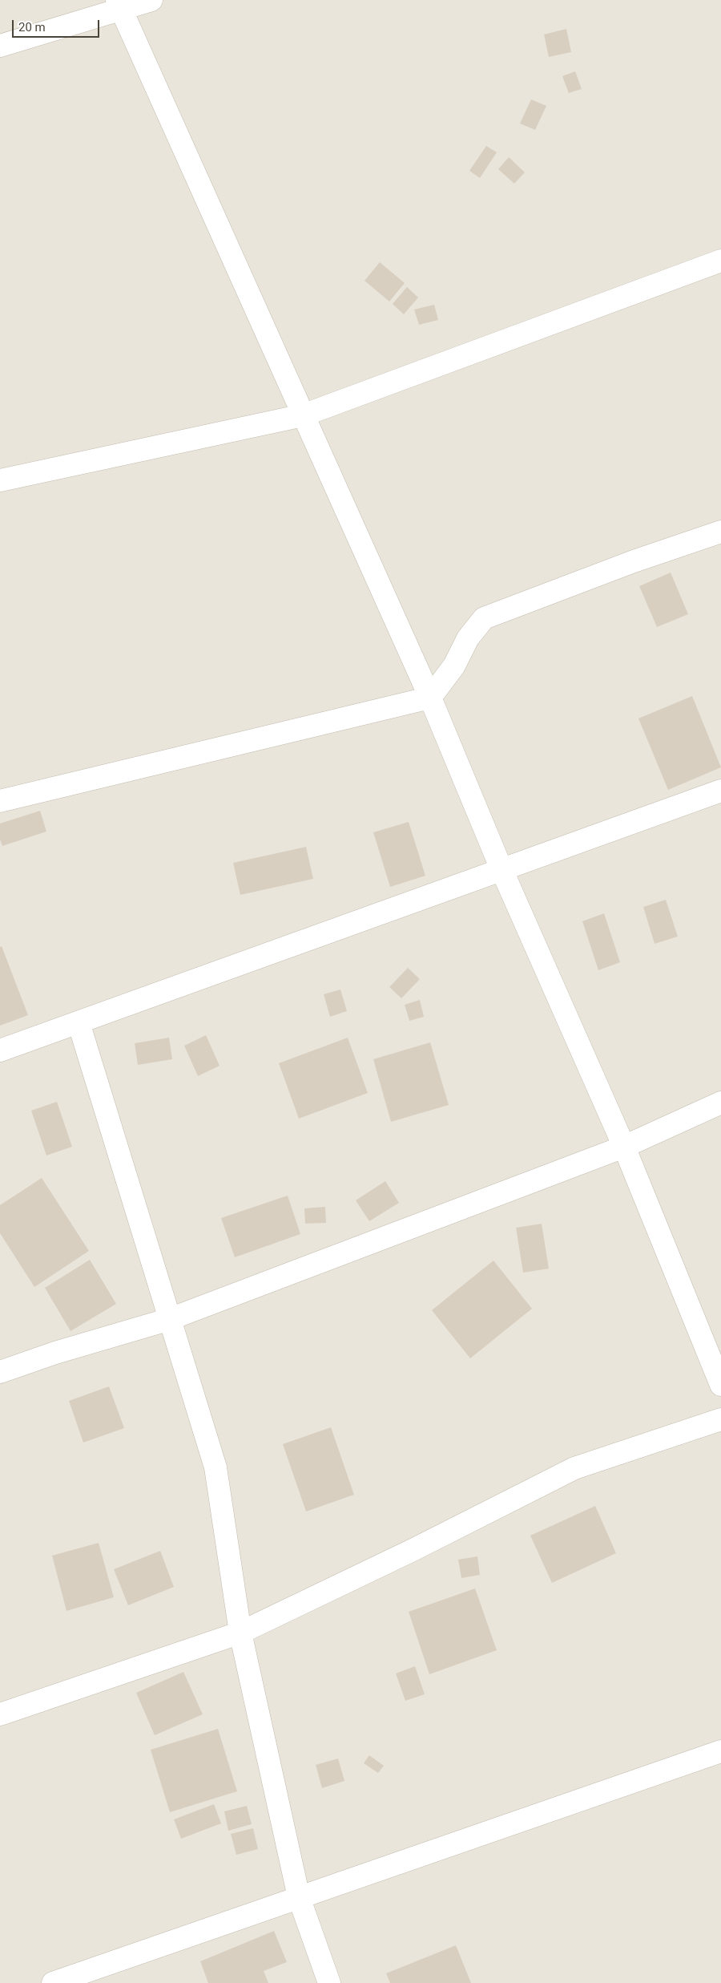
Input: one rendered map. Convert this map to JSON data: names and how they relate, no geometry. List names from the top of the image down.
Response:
{
  "scale_bar": "20 m"
}
